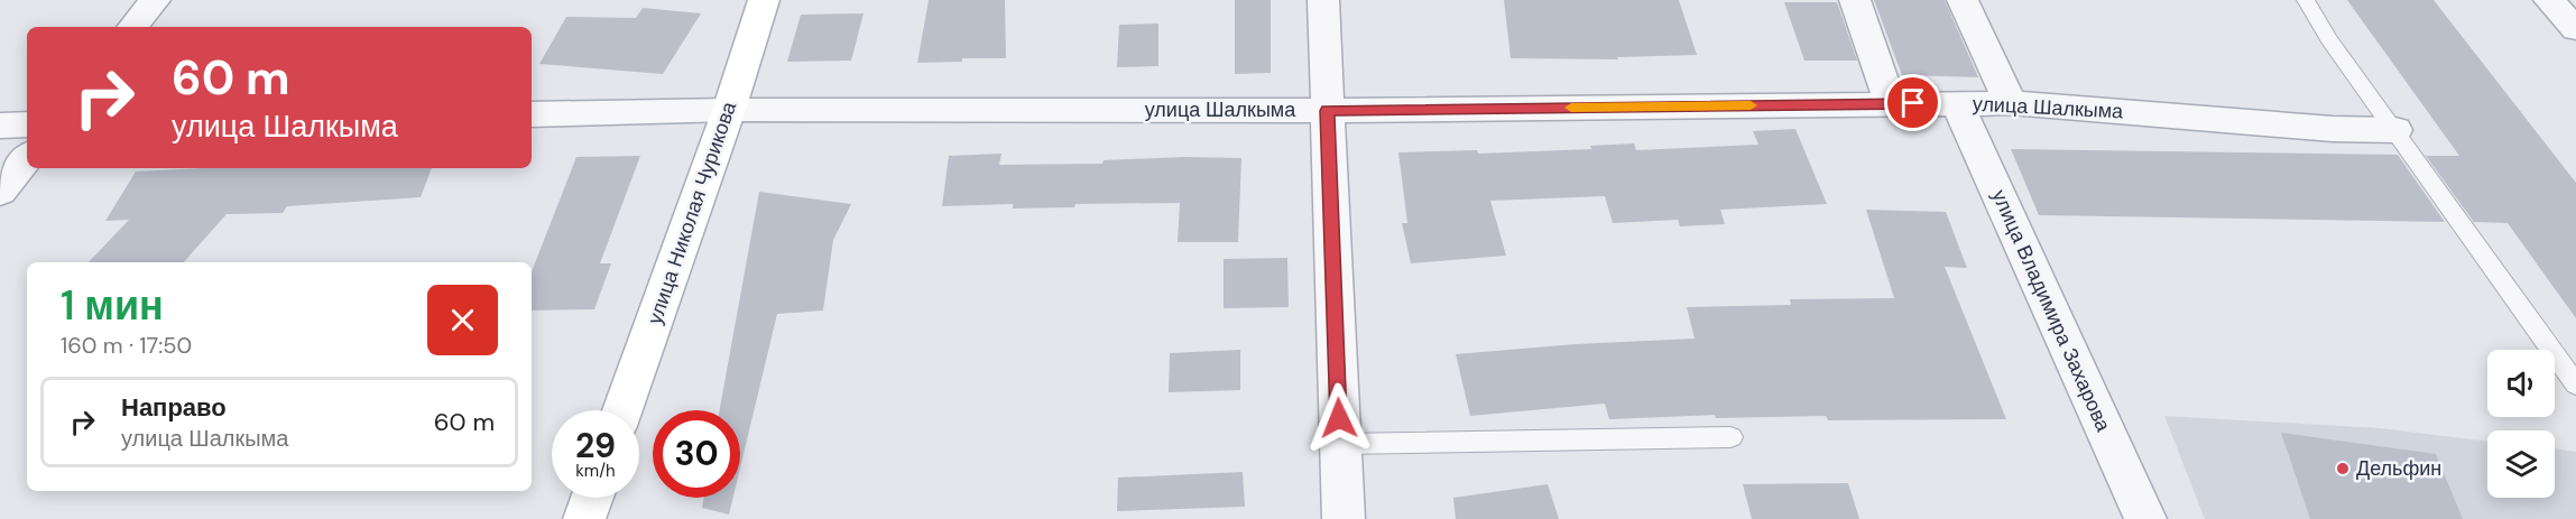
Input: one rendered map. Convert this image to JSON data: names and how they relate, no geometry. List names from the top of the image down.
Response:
{
  "streets": {
    "street": ["улица Шалкыма", "улица Николая Чурикова", "улица Владимира Захарова"]
  },
  "crossings": [
    ["улица Шалкыма", "улица Николая Чурикова"],
    ["улица Шалкыма", "улица Владимира Захарова"]
  ],
  "places": ["Дельфин"],
  "page": {
    "turn": ["60 m", "улица Шалкыма"],
    "heading": ["1 мин", "160 m · 17:50"],
    "list": [
      {
        "name": "Направо",
        "note": "улица Шалкыма",
        "value": "60 m"
      }
    ],
    "speed": "29 km/h",
    "limit": "30"
  }
}
